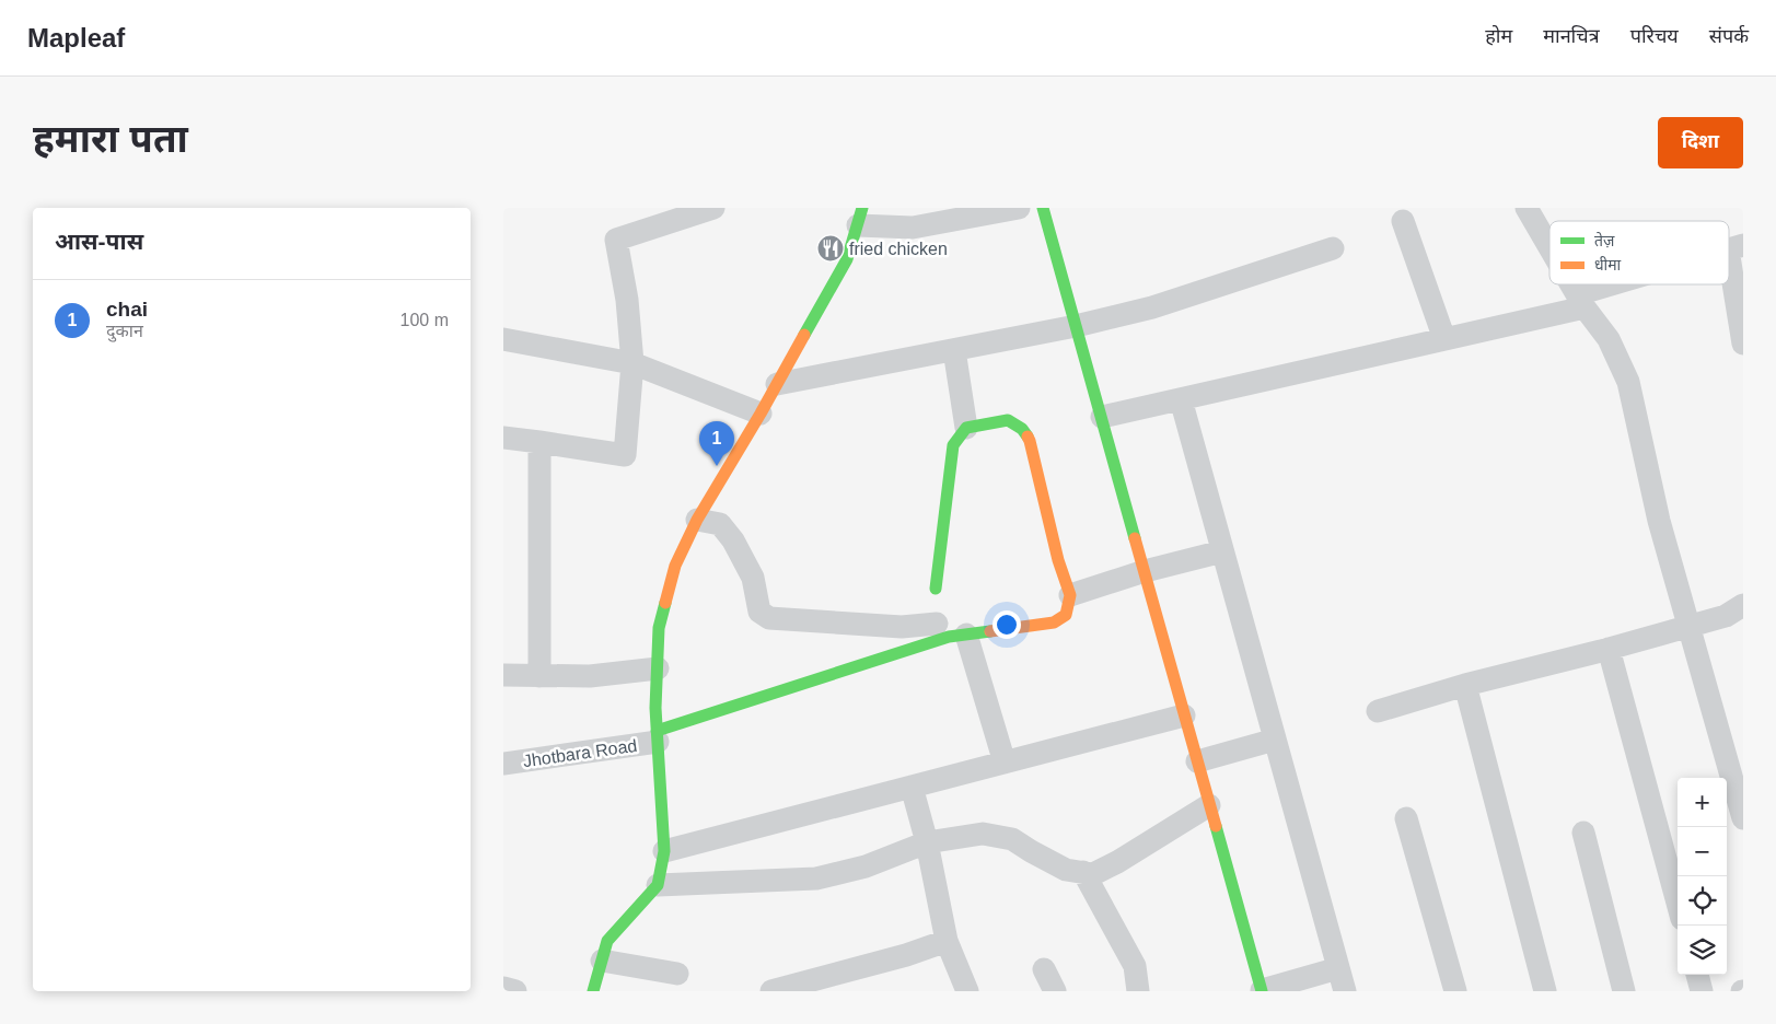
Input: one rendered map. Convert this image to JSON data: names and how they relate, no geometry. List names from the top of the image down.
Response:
{
  "streets": {
    "street": ["Jhotbara Road"]
  },
  "places": {
    "restaurant": ["fried chicken"]
  },
  "legend": ["तेज़", "धीमा"],
  "page": {
    "header": "Mapleaf",
    "nav": [
      "होम",
      "मानचित्र",
      "परिचय",
      "संपर्क"
    ],
    "title": "हमारा पता",
    "buttons": "दिशा",
    "heading": "आस-पास",
    "list": [
      {
        "mark": "1",
        "name": "chai",
        "note": "दुकान",
        "value": "100 m"
      }
    ],
    "pins": "1",
    "map_buttons": ["+", "−"]
  }
}
